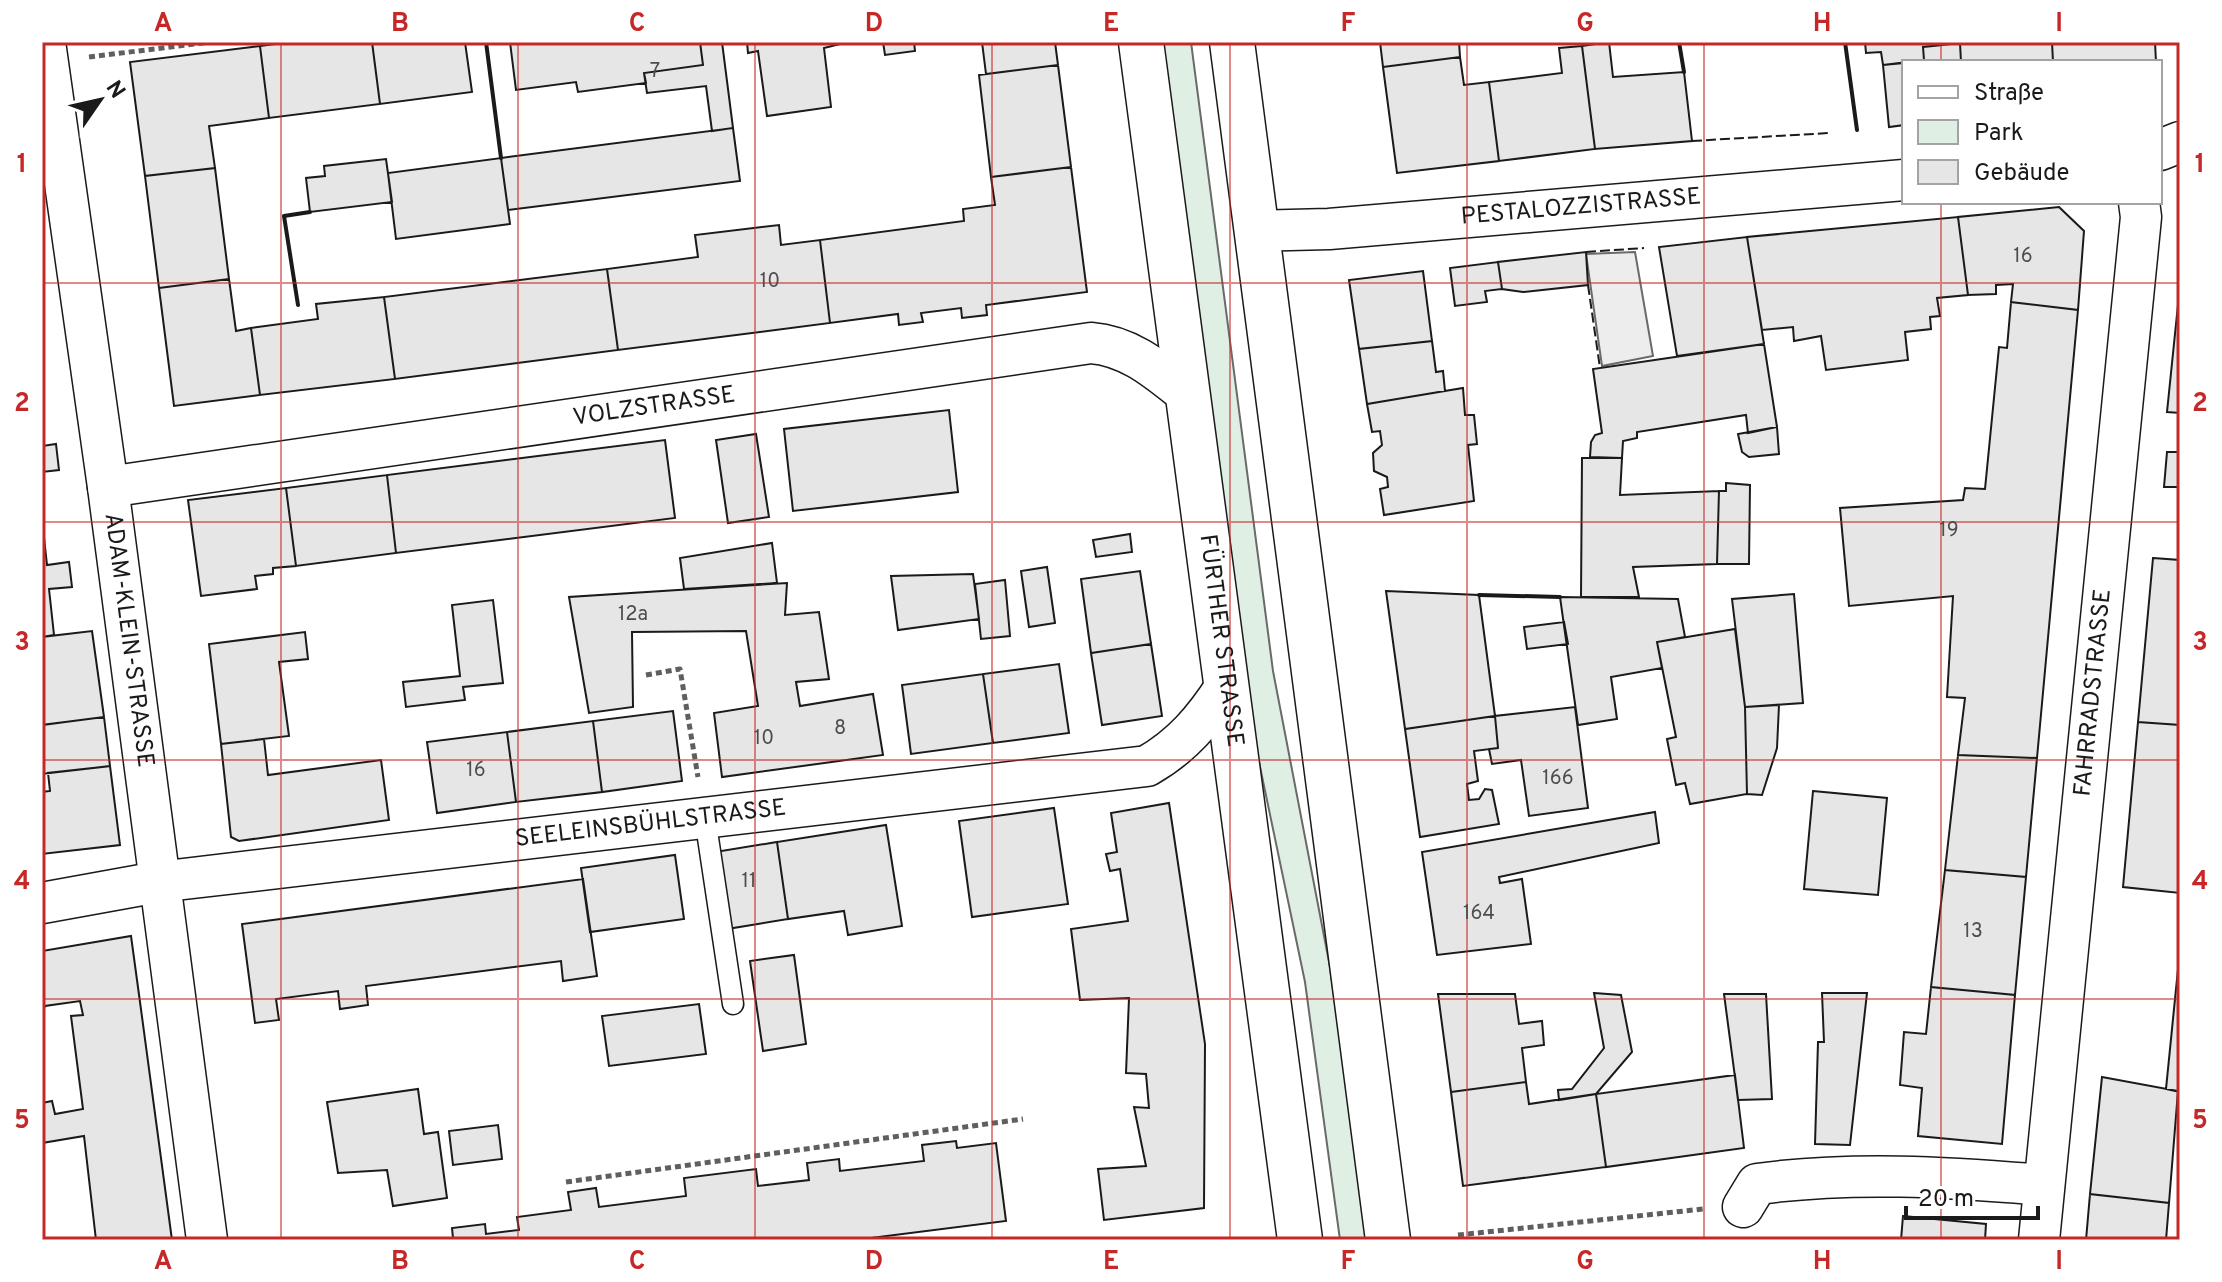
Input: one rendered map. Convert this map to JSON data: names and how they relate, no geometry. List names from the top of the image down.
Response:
{
  "streets": {
    "main road": ["FÜRTHER STRASSE"],
    "street": [
      "PESTALOZZISTRASSE",
      "VOLZSTRASSE",
      "ADAM-KLEIN-STRASSE",
      "FAHRRADSTRASSE",
      "SEELEINSBÜHLSTRASSE"
    ]
  },
  "crossings": [
    ["VOLZSTRASSE", "ADAM-KLEIN-STRASSE"],
    ["VOLZSTRASSE", "FÜRTHER STRASSE"],
    ["ADAM-KLEIN-STRASSE", "SEELEINSBÜHLSTRASSE"],
    ["FÜRTHER STRASSE", "SEELEINSBÜHLSTRASSE"]
  ],
  "house_numbers": [
    "7",
    "16",
    "10",
    "19",
    "12a",
    "8",
    "10",
    "16",
    "166",
    "11",
    "164",
    "13"
  ],
  "legend": ["Straße", "Park", "Gebäude"],
  "scale_bar": "20 m",
  "north": "top right",
  "grid": {
    "columns": [
      "A",
      "B",
      "C",
      "D",
      "E",
      "F",
      "G",
      "H",
      "I"
    ],
    "rows": [
      "1",
      "2",
      "3",
      "4",
      "5"
    ]
  }
}
